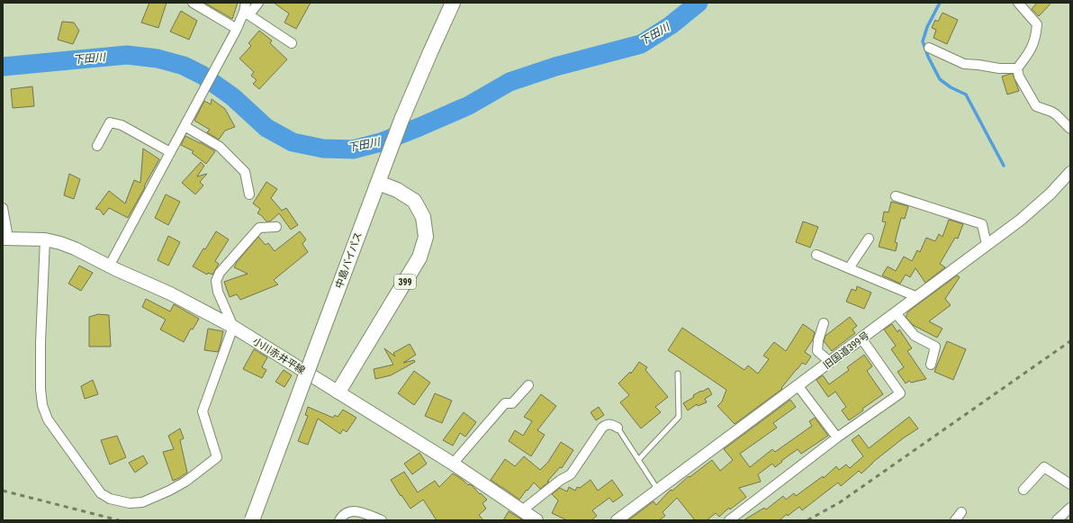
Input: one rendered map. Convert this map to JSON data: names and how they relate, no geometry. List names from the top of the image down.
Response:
{
  "streets": {
    "highway": ["中島バイパス", "399"],
    "main road": ["小川赤井平線"],
    "street": ["旧国道399号"]
  },
  "crossings": [
    ["中島バイパス", "399"],
    ["399", "小川赤井平線"]
  ],
  "water": ["下田川"]
}
